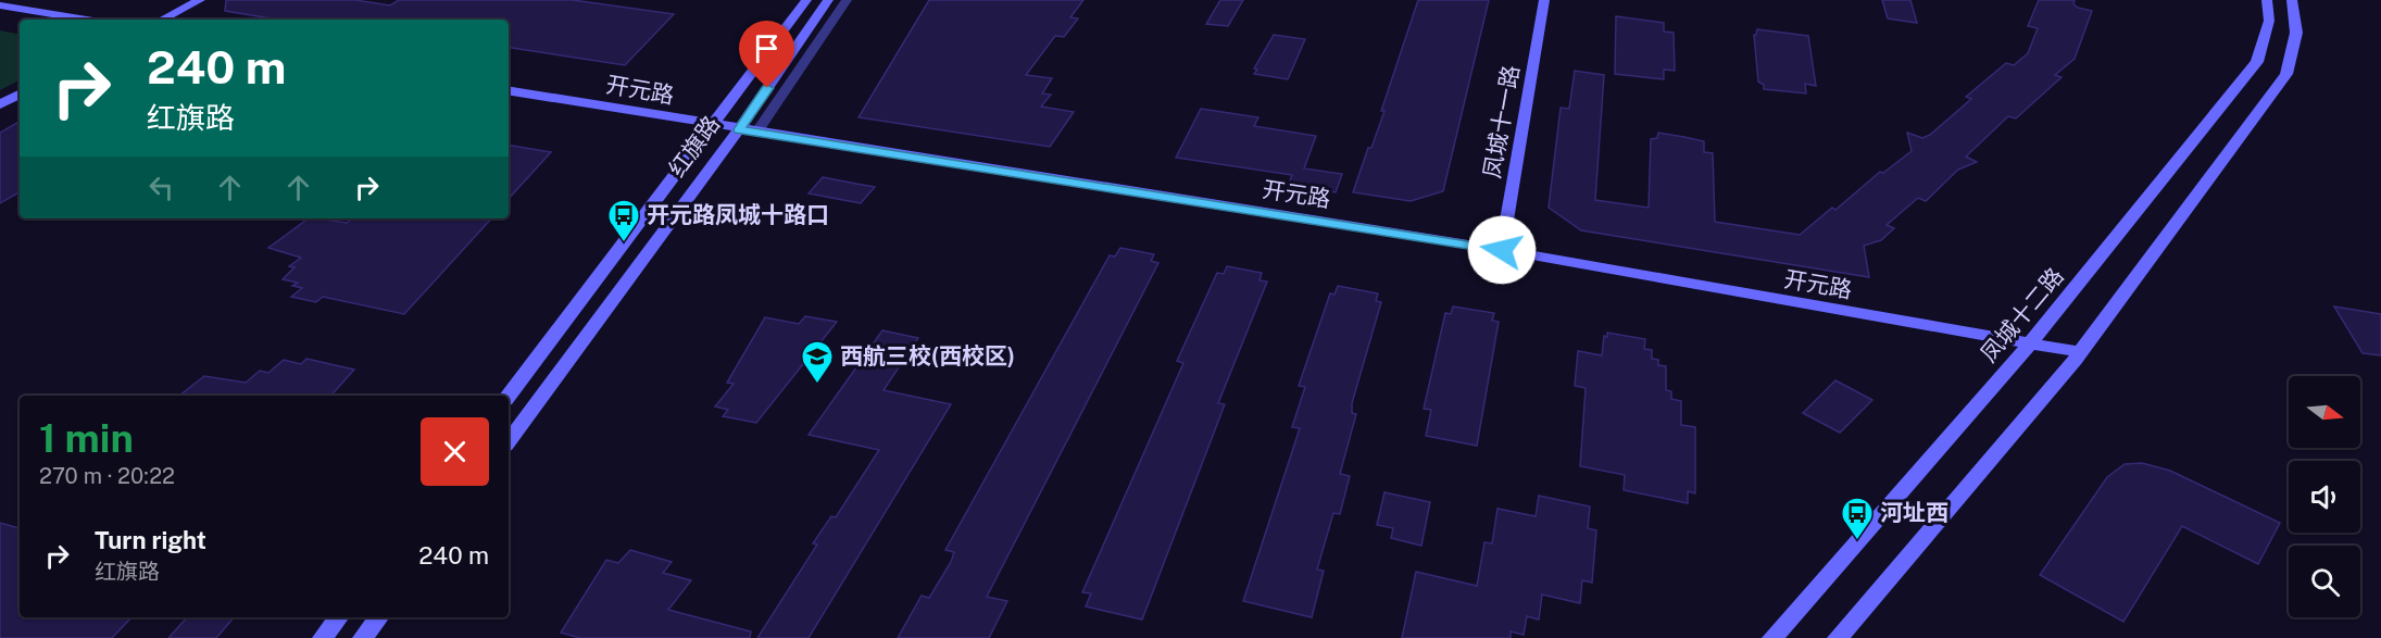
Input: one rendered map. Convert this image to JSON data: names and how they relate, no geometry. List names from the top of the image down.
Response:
{
  "streets": {
    "street": [
      "开元路",
      "凤城十一路",
      "红旗路",
      "凤城十二路"
    ]
  },
  "crossings": [
    ["开元路", "凤城十一路"],
    ["开元路", "红旗路"],
    ["开元路", "凤城十二路"]
  ],
  "places": {
    "bus stop": ["开元路凤城十路口", "河址西"],
    "school or university": ["西航三校(西校区)"]
  },
  "north": "right",
  "page": {
    "turn": ["240 m", "红旗路"],
    "heading": ["1 min", "270 m · 20:22"],
    "list": [
      {
        "name": "Turn right",
        "note": "红旗路",
        "value": "240 m"
      }
    ]
  }
}
